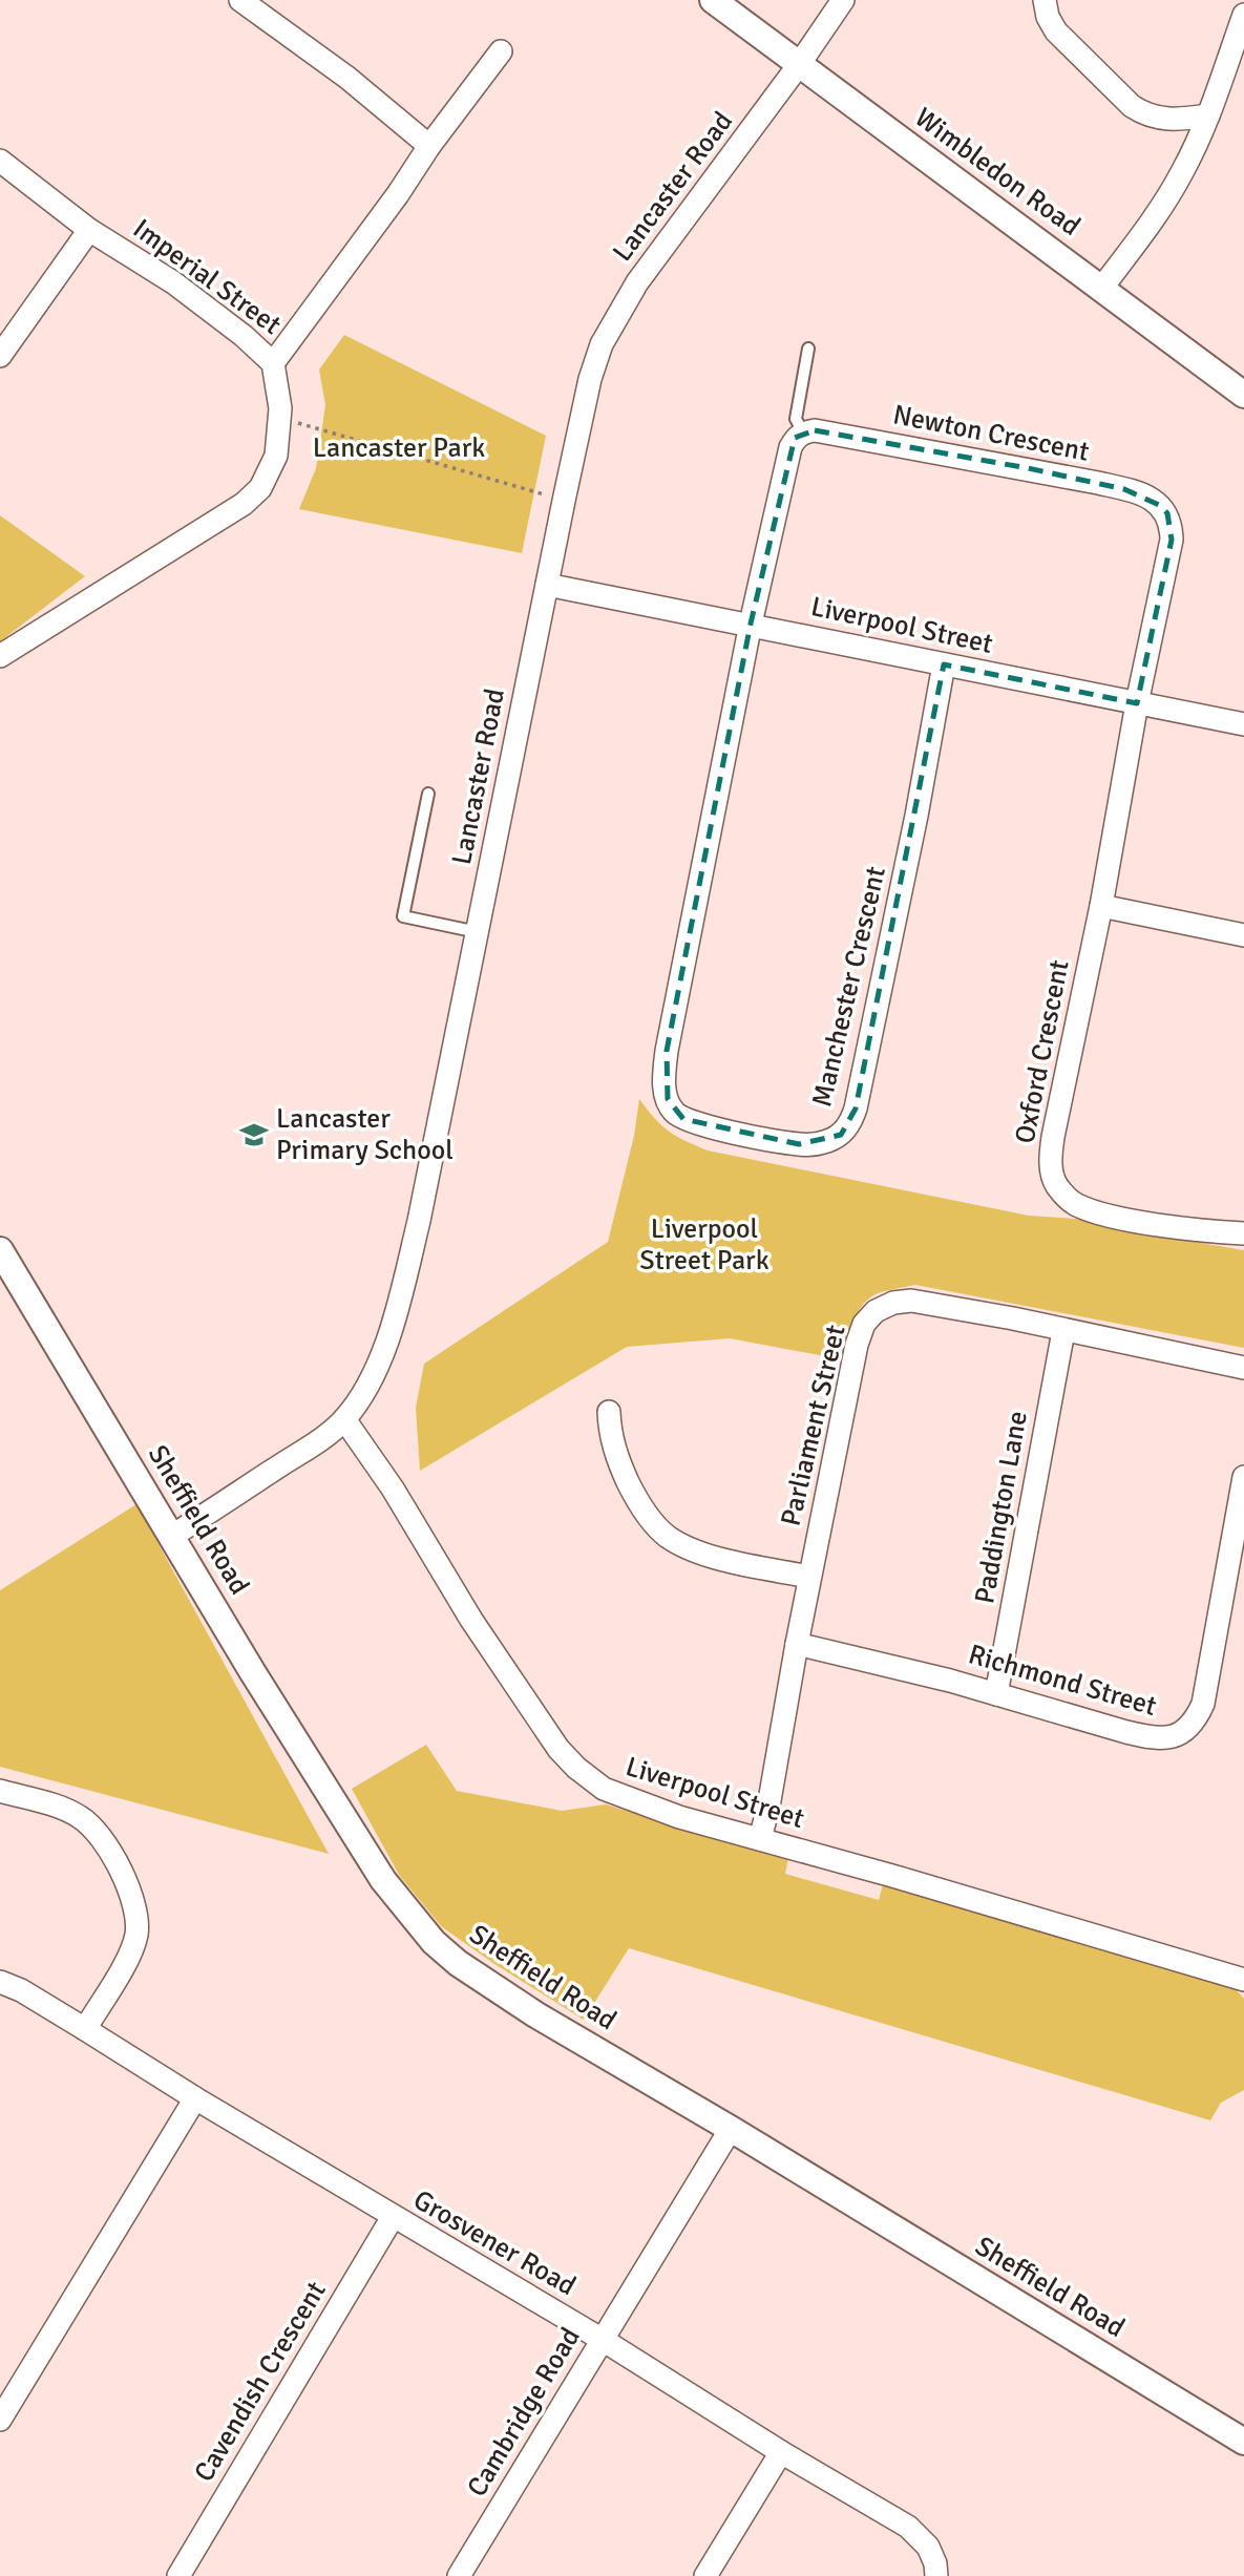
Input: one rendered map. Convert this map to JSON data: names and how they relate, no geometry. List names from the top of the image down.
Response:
{
  "streets": {
    "street": [
      "Wimbledon Road",
      "Lancaster Road",
      "Imperial Street",
      "Newton Crescent",
      "Liverpool Street",
      "Manchester Crescent",
      "Oxford Crescent",
      "Parliament Street",
      "Paddington Lane",
      "Sheffield Road",
      "Richmond Street",
      "Grosvener Road",
      "Cavendish Crescent",
      "Cambridge Road"
    ]
  },
  "crossings": [
    ["Wimbledon Road", "Lancaster Road"],
    ["Lancaster Road", "Liverpool Street"],
    ["Lancaster Road", "Sheffield Road"],
    ["Newton Crescent", "Liverpool Street"],
    ["Newton Crescent", "Oxford Crescent"],
    ["Liverpool Street", "Manchester Crescent"],
    ["Liverpool Street", "Oxford Crescent"],
    ["Liverpool Street", "Parliament Street"],
    ["Parliament Street", "Paddington Lane"],
    ["Parliament Street", "Richmond Street"],
    ["Paddington Lane", "Richmond Street"],
    ["Sheffield Road", "Cambridge Road"],
    ["Grosvener Road", "Cavendish Crescent"],
    ["Grosvener Road", "Cambridge Road"]
  ],
  "parks": ["Lancaster Park", "Liverpool Street Park"],
  "places": {
    "school or university": ["Lancaster Primary School"]
  }
}
